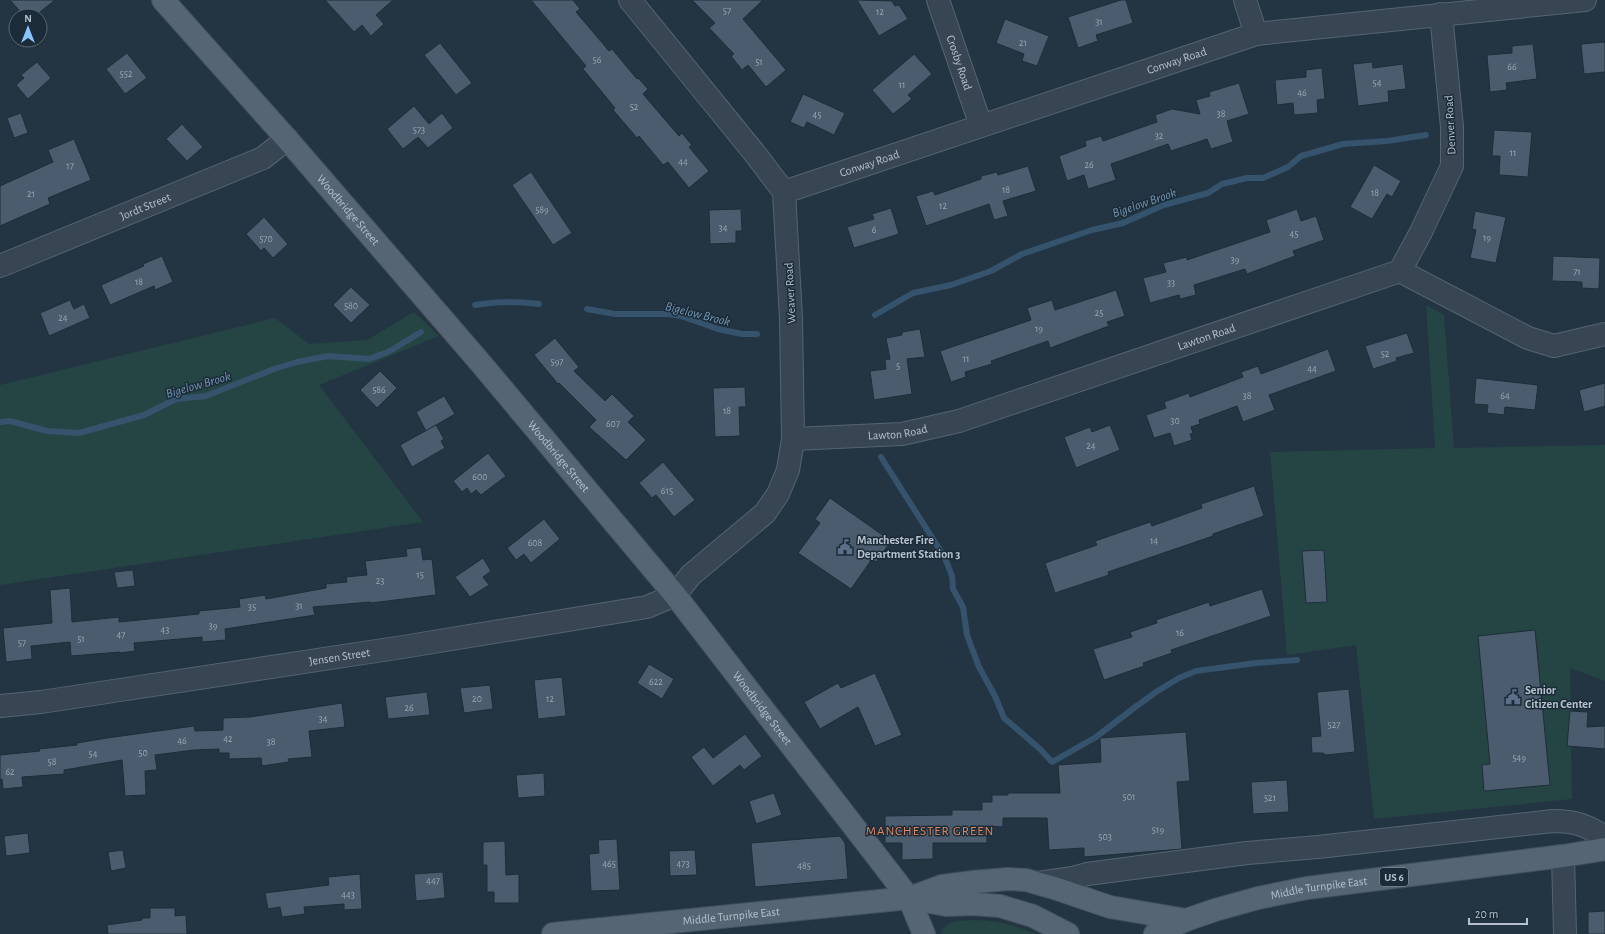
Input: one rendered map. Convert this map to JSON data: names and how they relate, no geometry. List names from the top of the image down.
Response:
{
  "streets": {
    "main road": ["Woodbridge Street", "US 6", "Middle Turnpike East"],
    "street": [
      "Conway Road",
      "Crosby Road",
      "Denver Road",
      "Jordt Street",
      "Weaver Road",
      "Lawton Road",
      "Jensen Street"
    ]
  },
  "crossings": [
    ["Conway Road", "Crosby Road"],
    ["Conway Road", "Denver Road"],
    ["Conway Road", "Weaver Road"],
    ["Denver Road", "Lawton Road"],
    ["Jordt Street", "Woodbridge Street"],
    ["Woodbridge Street", "Weaver Road"],
    ["Woodbridge Street", "Jensen Street"],
    ["Woodbridge Street", "Middle Turnpike East"],
    ["Weaver Road", "Lawton Road"],
    ["Weaver Road", "Jensen Street"],
    ["US 6", "Middle Turnpike East"]
  ],
  "districts": ["MANCHESTER GREEN"],
  "water": ["Bigelow Brook"],
  "places": {
    "public building": ["Manchester Fire Department Station 3", "Senior Citizen Center"]
  },
  "house_numbers": [
    "57",
    "12",
    "31",
    "21",
    "56",
    "51",
    "66",
    "552",
    "54",
    "11",
    "46",
    "52",
    "38",
    "45",
    "573",
    "32",
    "11",
    "44",
    "26",
    "17",
    "18",
    "18",
    "21",
    "12",
    "589",
    "34",
    "6",
    "45",
    "19",
    "570",
    "39",
    "71",
    "18",
    "33",
    "580",
    "25",
    "24",
    "19",
    "52",
    "11",
    "597",
    "5",
    "44",
    "586",
    "38",
    "64",
    "18",
    "30",
    "607",
    "24",
    "600",
    "615",
    "14",
    "608",
    "15",
    "23",
    "31",
    "35",
    "39",
    "43",
    "16",
    "47",
    "51",
    "57",
    "622",
    "20",
    "12",
    "26",
    "34",
    "527",
    "42",
    "46",
    "38",
    "50",
    "54",
    "549",
    "58",
    "62",
    "501",
    "521",
    "519",
    "503",
    "465",
    "473",
    "485",
    "447",
    "443"
  ],
  "scale_bar": "20 m",
  "north": "top"
}
